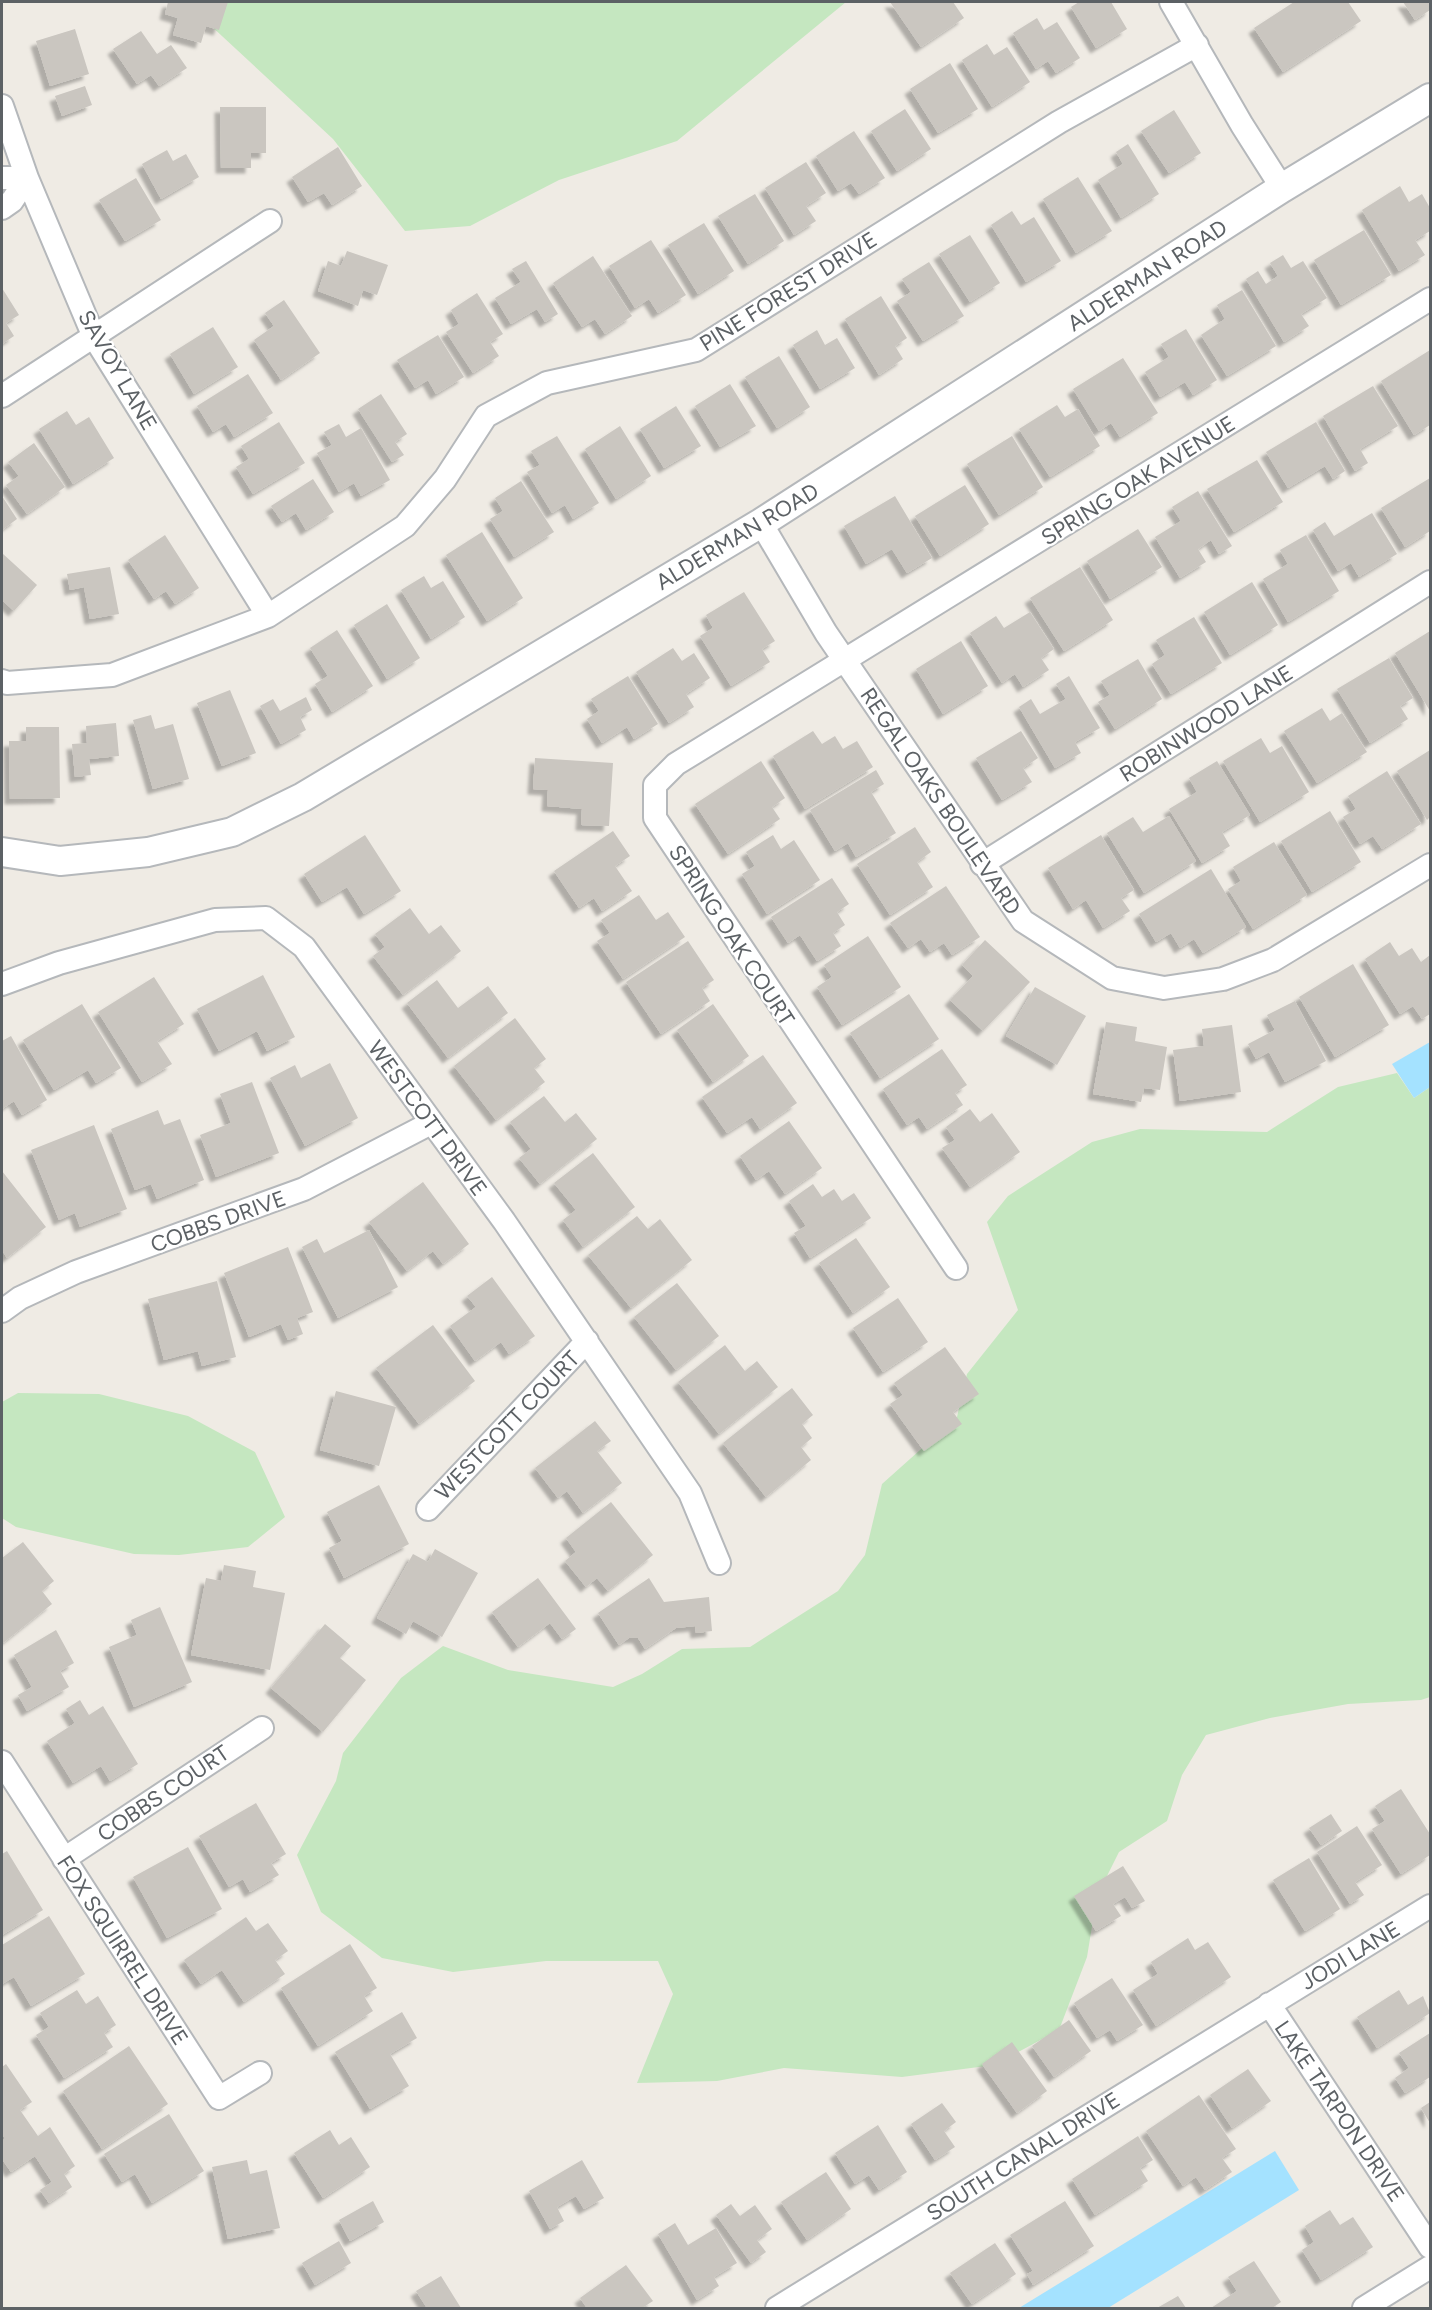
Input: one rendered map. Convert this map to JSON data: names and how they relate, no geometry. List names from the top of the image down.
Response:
{
  "streets": {
    "street": [
      "ALDERMAN ROAD",
      "PINE FOREST DRIVE",
      "SAVOY LANE",
      "SPRING OAK AVENUE",
      "ROBINWOOD LANE",
      "REGAL OAKS BOULEVARD",
      "SPRING OAK COURT",
      "WESTCOTT DRIVE",
      "COBBS DRIVE",
      "WESTCOTT COURT",
      "COBBS COURT",
      "FOX SQUIRREL DRIVE",
      "JODI LANE",
      "LAKE TARPON DRIVE",
      "SOUTH CANAL DRIVE"
    ]
  },
  "crossings": [
    ["ALDERMAN ROAD", "REGAL OAKS BOULEVARD"],
    ["PINE FOREST DRIVE", "SAVOY LANE"],
    ["SPRING OAK AVENUE", "REGAL OAKS BOULEVARD"],
    ["SPRING OAK AVENUE", "SPRING OAK COURT"],
    ["ROBINWOOD LANE", "REGAL OAKS BOULEVARD"],
    ["REGAL OAKS BOULEVARD", "SPRING OAK COURT"],
    ["WESTCOTT DRIVE", "COBBS DRIVE"],
    ["WESTCOTT DRIVE", "WESTCOTT COURT"],
    ["COBBS COURT", "FOX SQUIRREL DRIVE"],
    ["JODI LANE", "LAKE TARPON DRIVE"],
    ["JODI LANE", "SOUTH CANAL DRIVE"],
    ["LAKE TARPON DRIVE", "SOUTH CANAL DRIVE"]
  ]
}
